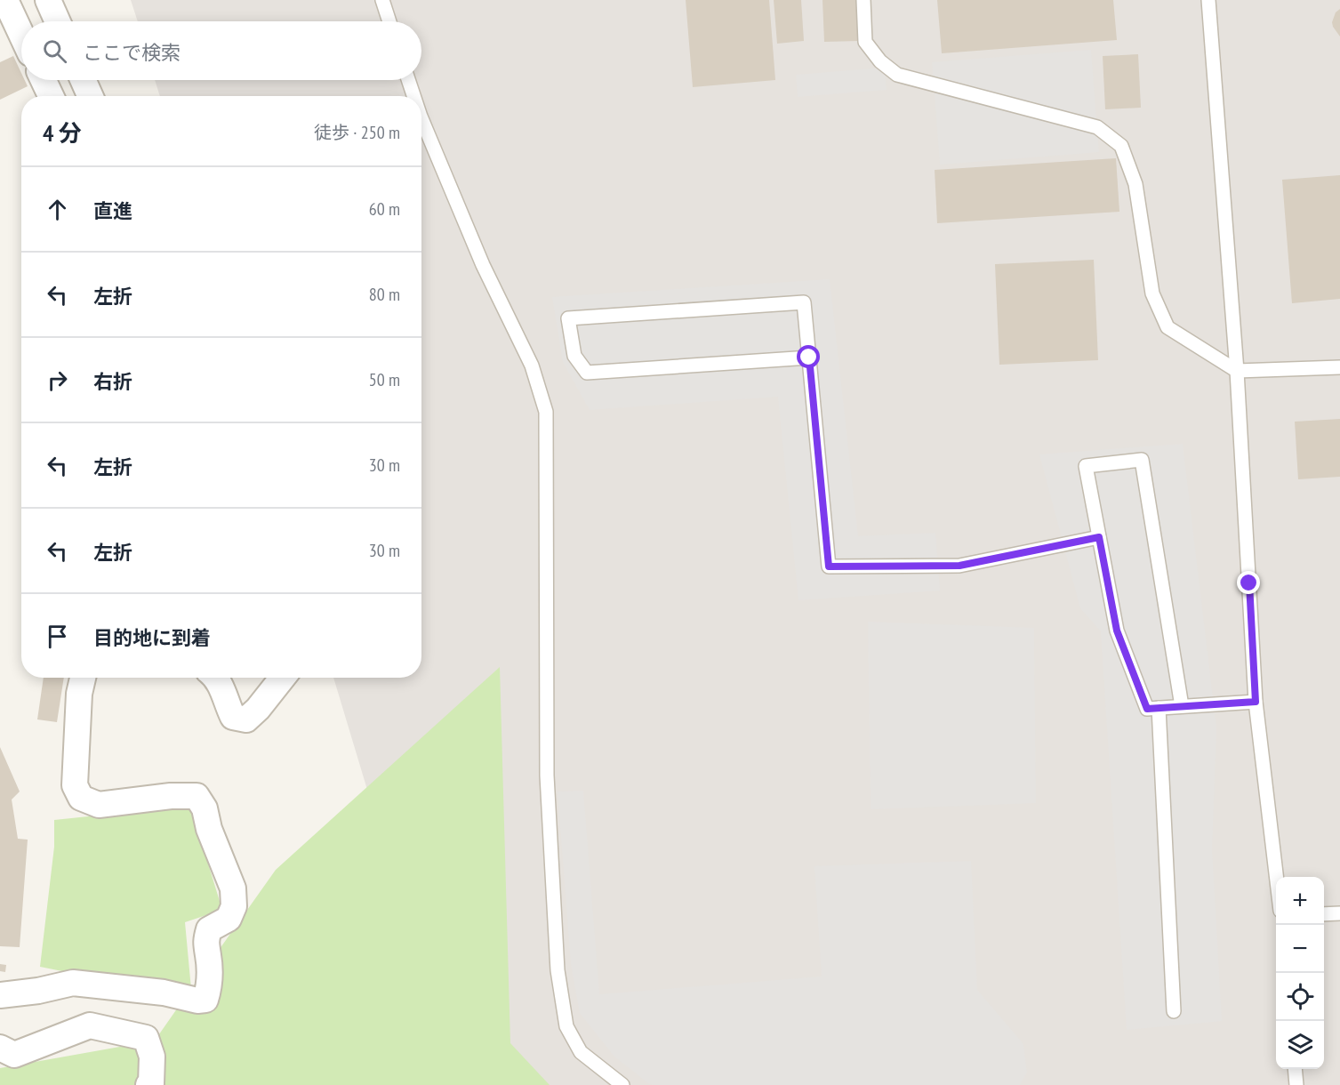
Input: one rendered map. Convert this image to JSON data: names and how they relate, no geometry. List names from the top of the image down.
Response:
{
  "page": {
    "search": "ここで検索",
    "heading": ["4 分", "徒歩 · 250 m"],
    "list": [
      ["直進", "60 m"],
      ["左折", "80 m"],
      ["右折", "50 m"],
      ["左折", "30 m"],
      ["左折", "30 m"],
      "目的地に到着"
    ],
    "map_buttons": ["+", "−"]
  }
}
